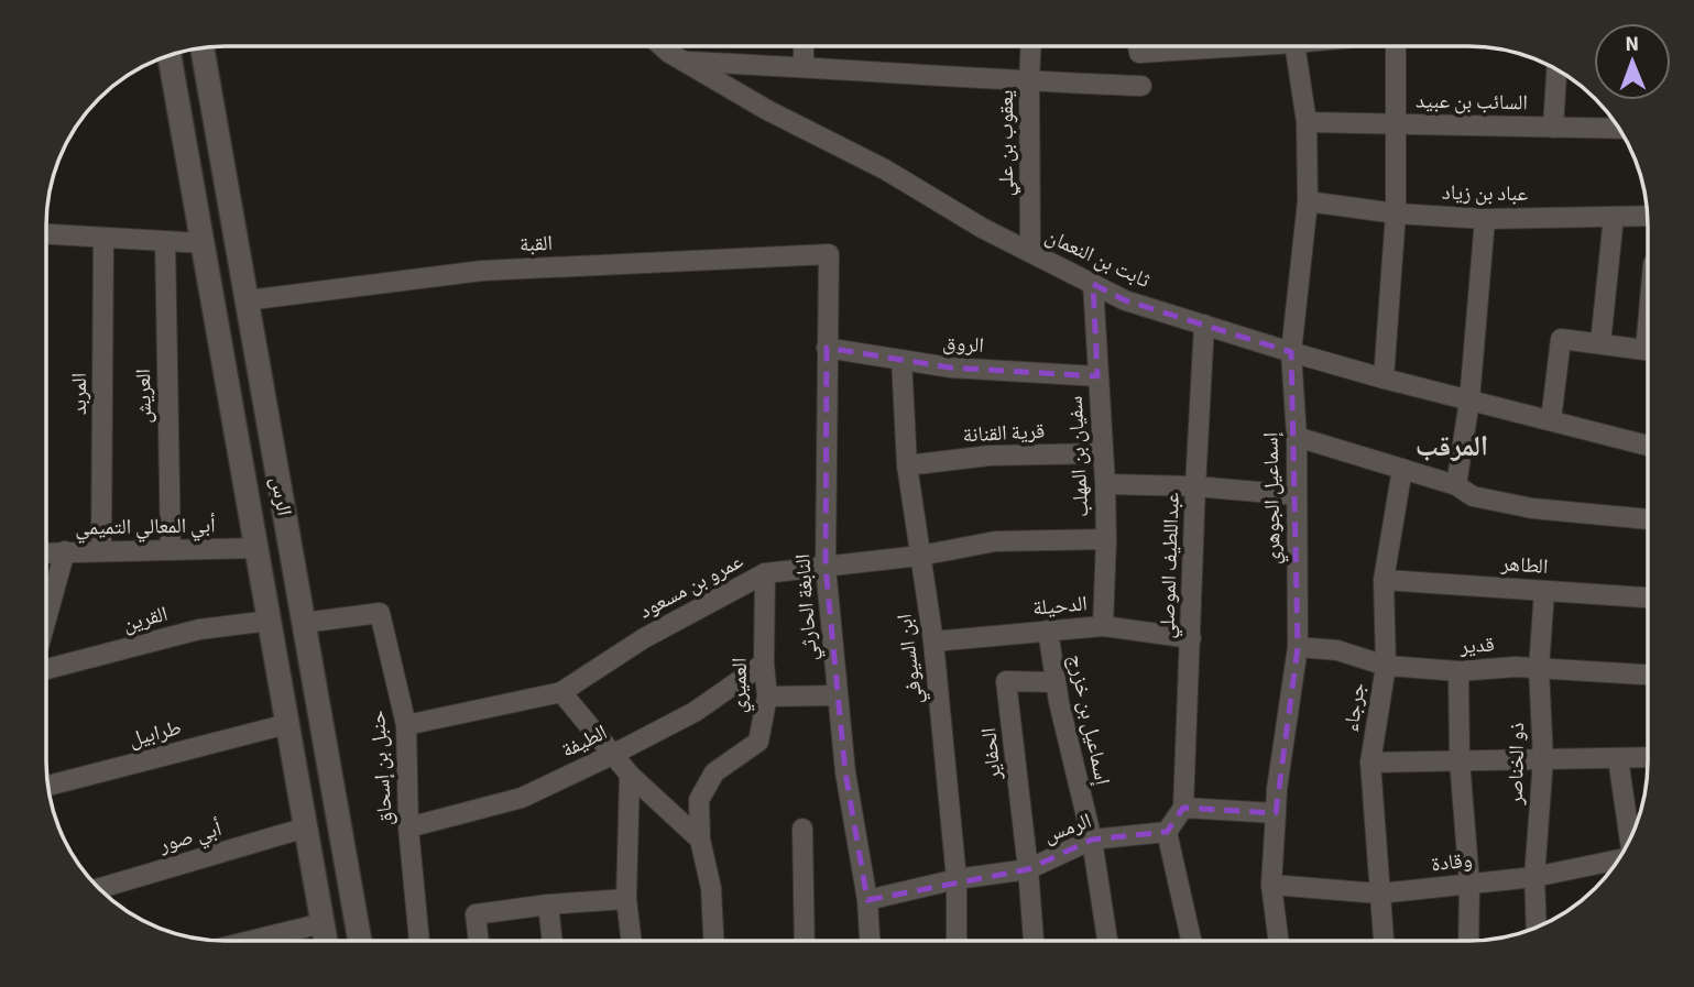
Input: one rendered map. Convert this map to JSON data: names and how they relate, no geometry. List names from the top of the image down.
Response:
{
  "streets": {
    "street": [
      "السائب بن عبيد",
      "يعقوب بن علي",
      "عباد بن زياد",
      "القبة",
      "ثابت بن النعمان",
      "الروق",
      "المربد",
      "العريش",
      "قرية القنانة",
      "سفيان بن المهلب",
      "الرس",
      "إسماعيل الجوهري",
      "أبي المعالي التميمي",
      "عبداللطيف الموصلي",
      "الطاهر",
      "عمرو بن مسعود",
      "الدحيلة",
      "النابغة الحارثي",
      "القرين",
      "قدير",
      "ابن السيوفي",
      "العميري",
      "جرجاء",
      "إسماعيل بن خزرج",
      "طرابيل",
      "الطيفة",
      "الحفاير",
      "ذو الخناصر",
      "حنبل بن إسحاق",
      "الرمس",
      "أبي صور",
      "وقادة"
    ]
  },
  "crossings": [
    ["السائب بن عبيد", "إسماعيل الجوهري"],
    ["يعقوب بن علي", "ثابت بن النعمان"],
    ["عباد بن زياد", "إسماعيل الجوهري"],
    ["القبة", "الرس"],
    ["القبة", "النابغة الحارثي"],
    ["ثابت بن النعمان", "سفيان بن المهلب"],
    ["ثابت بن النعمان", "إسماعيل الجوهري"],
    ["ثابت بن النعمان", "عبداللطيف الموصلي"],
    ["الروق", "سفيان بن المهلب"],
    ["الروق", "النابغة الحارثي"],
    ["الروق", "ابن السيوفي"],
    ["المربد", "أبي المعالي التميمي"],
    ["العريش", "أبي المعالي التميمي"],
    ["قرية القنانة", "سفيان بن المهلب"],
    ["قرية القنانة", "ابن السيوفي"],
    ["سفيان بن المهلب", "عمرو بن مسعود"],
    ["سفيان بن المهلب", "الدحيلة"],
    ["الرس", "أبي المعالي التميمي"],
    ["الرس", "القرين"],
    ["الرس", "طرابيل"],
    ["الرس", "حنبل بن إسحاق"],
    ["الرس", "أبي صور"],
    ["إسماعيل الجوهري", "قدير"],
    ["إسماعيل الجوهري", "وقادة"],
    ["عبداللطيف الموصلي", "الدحيلة"],
    ["الطاهر", "جرجاء"],
    ["الطاهر", "ذو الخناصر"],
    ["عمرو بن مسعود", "النابغة الحارثي"],
    ["عمرو بن مسعود", "ابن السيوفي"],
    ["عمرو بن مسعود", "العميري"],
    ["عمرو بن مسعود", "حنبل بن إسحاق"],
    ["الدحيلة", "ابن السيوفي"],
    ["الدحيلة", "إسماعيل بن خزرج"],
    ["النابغة الحارثي", "الرمس"],
    ["قدير", "جرجاء"],
    ["قدير", "ذو الخناصر"],
    ["ابن السيوفي", "الرمس"],
    ["العميري", "الطيفة"],
    ["جرجاء", "وقادة"],
    ["إسماعيل بن خزرج", "الحفاير"],
    ["إسماعيل بن خزرج", "الرمس"],
    ["الطيفة", "حنبل بن إسحاق"],
    ["الحفاير", "الرمس"],
    ["ذو الخناصر", "وقادة"]
  ],
  "districts": ["المرقب"],
  "north": "top"
}
